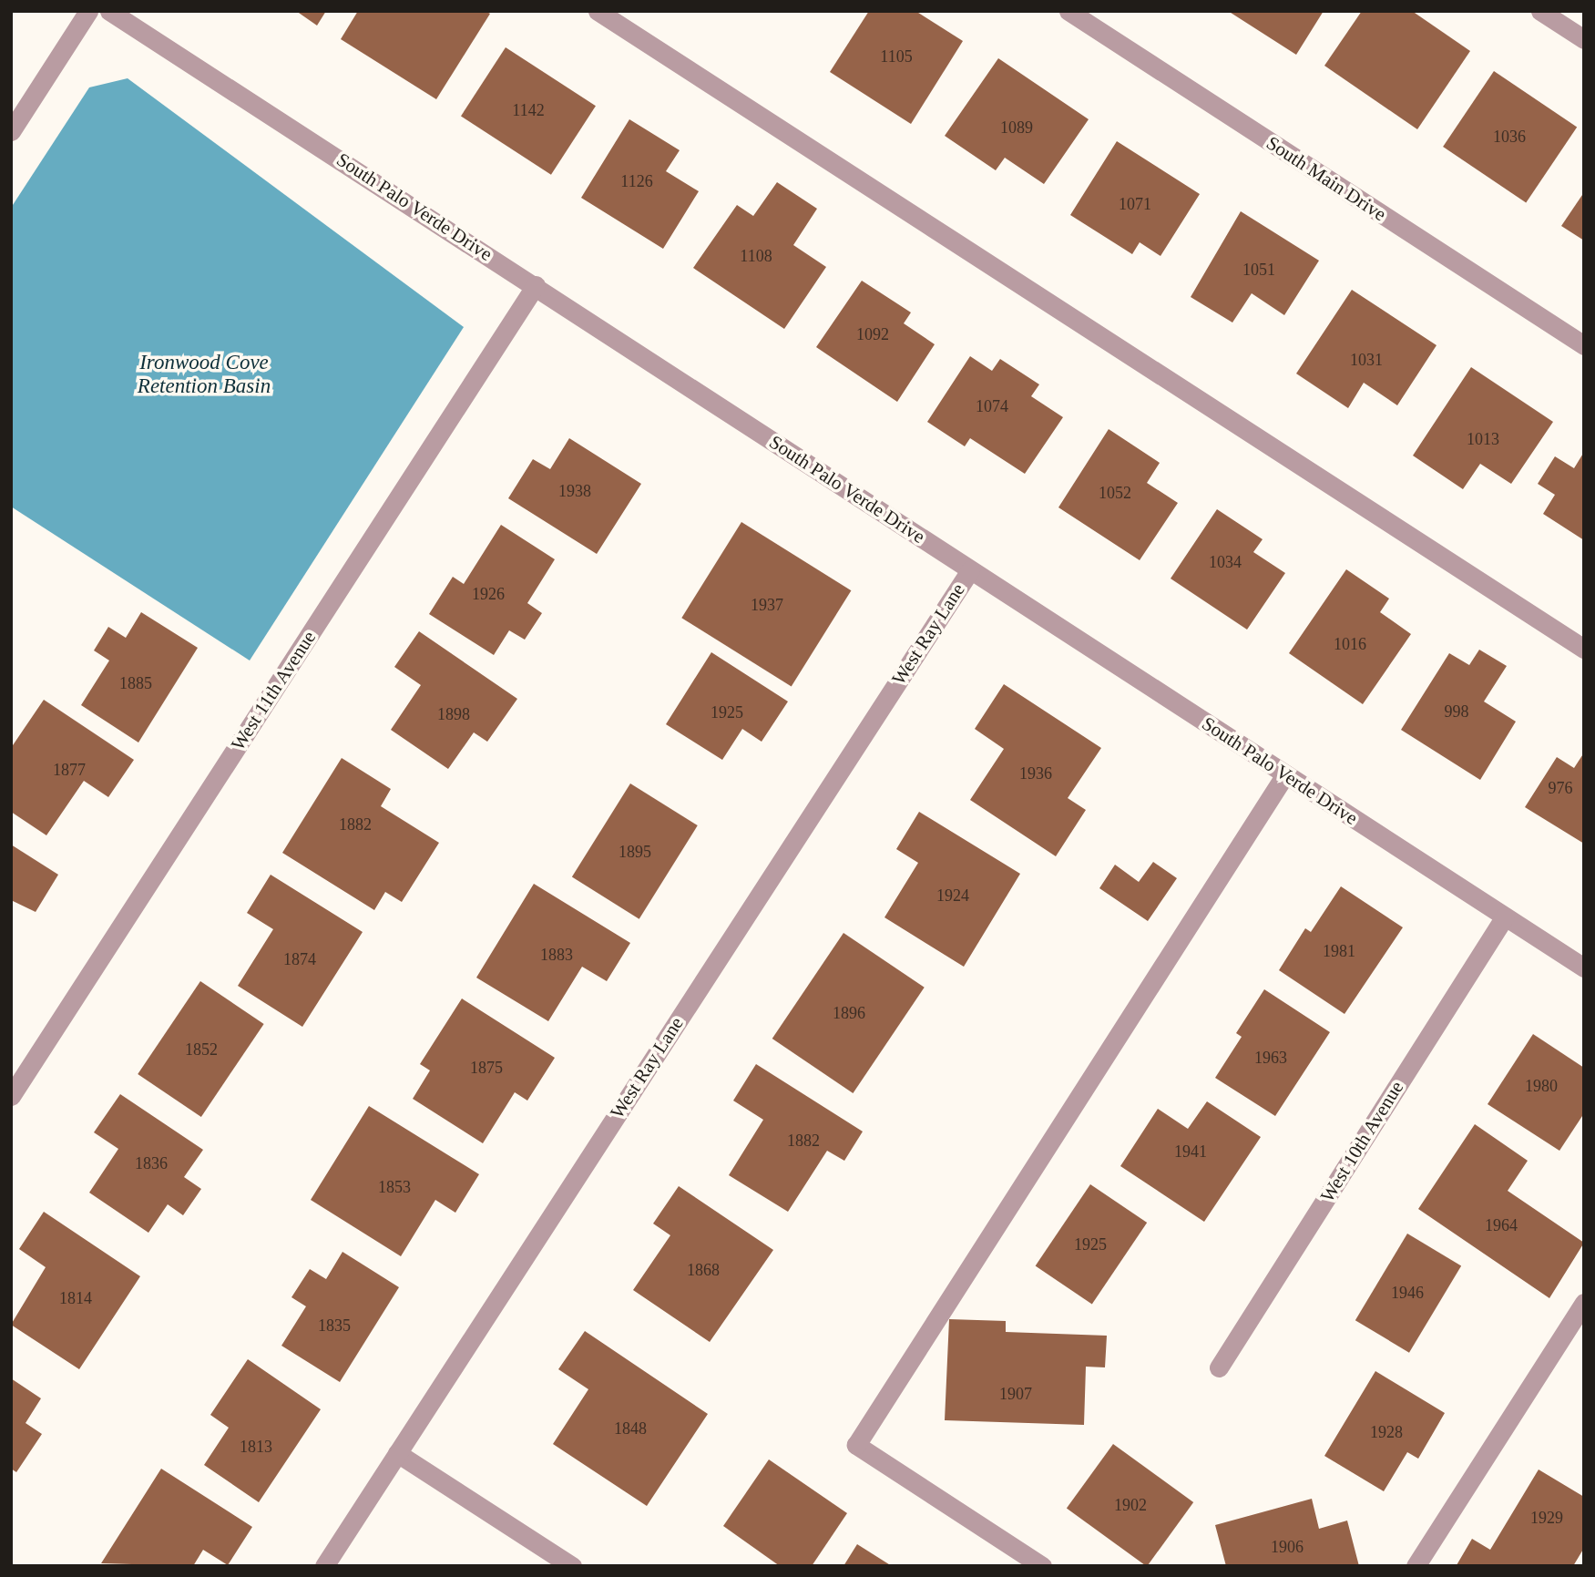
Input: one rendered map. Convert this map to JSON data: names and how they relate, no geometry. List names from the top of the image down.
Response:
{
  "streets": {
    "street": [
      "South Main Drive",
      "South Palo Verde Drive",
      "West Ray Lane",
      "West 11th Avenue",
      "West 10th Avenue"
    ]
  },
  "crossings": [
    ["South Palo Verde Drive", "West Ray Lane"],
    ["South Palo Verde Drive", "West 11th Avenue"],
    ["South Palo Verde Drive", "West 10th Avenue"]
  ],
  "water": ["Ironwood Cove Retention Basin"],
  "house_numbers": [
    "1105",
    "1142",
    "1089",
    "1036",
    "1126",
    "1071",
    "1108",
    "1051",
    "1092",
    "1031",
    "1074",
    "1013",
    "1938",
    "1052",
    "1034",
    "1926",
    "1937",
    "1016",
    "1885",
    "998",
    "1925",
    "1898",
    "1877",
    "1936",
    "976",
    "1882",
    "1895",
    "1924",
    "1981",
    "1883",
    "1874",
    "1896",
    "1852",
    "1963",
    "1875",
    "1980",
    "1882",
    "1941",
    "1836",
    "1853",
    "1964",
    "1925",
    "1868",
    "1946",
    "1814",
    "1835",
    "1907",
    "1848",
    "1928",
    "1813",
    "1902",
    "1929",
    "1906"
  ]
}
